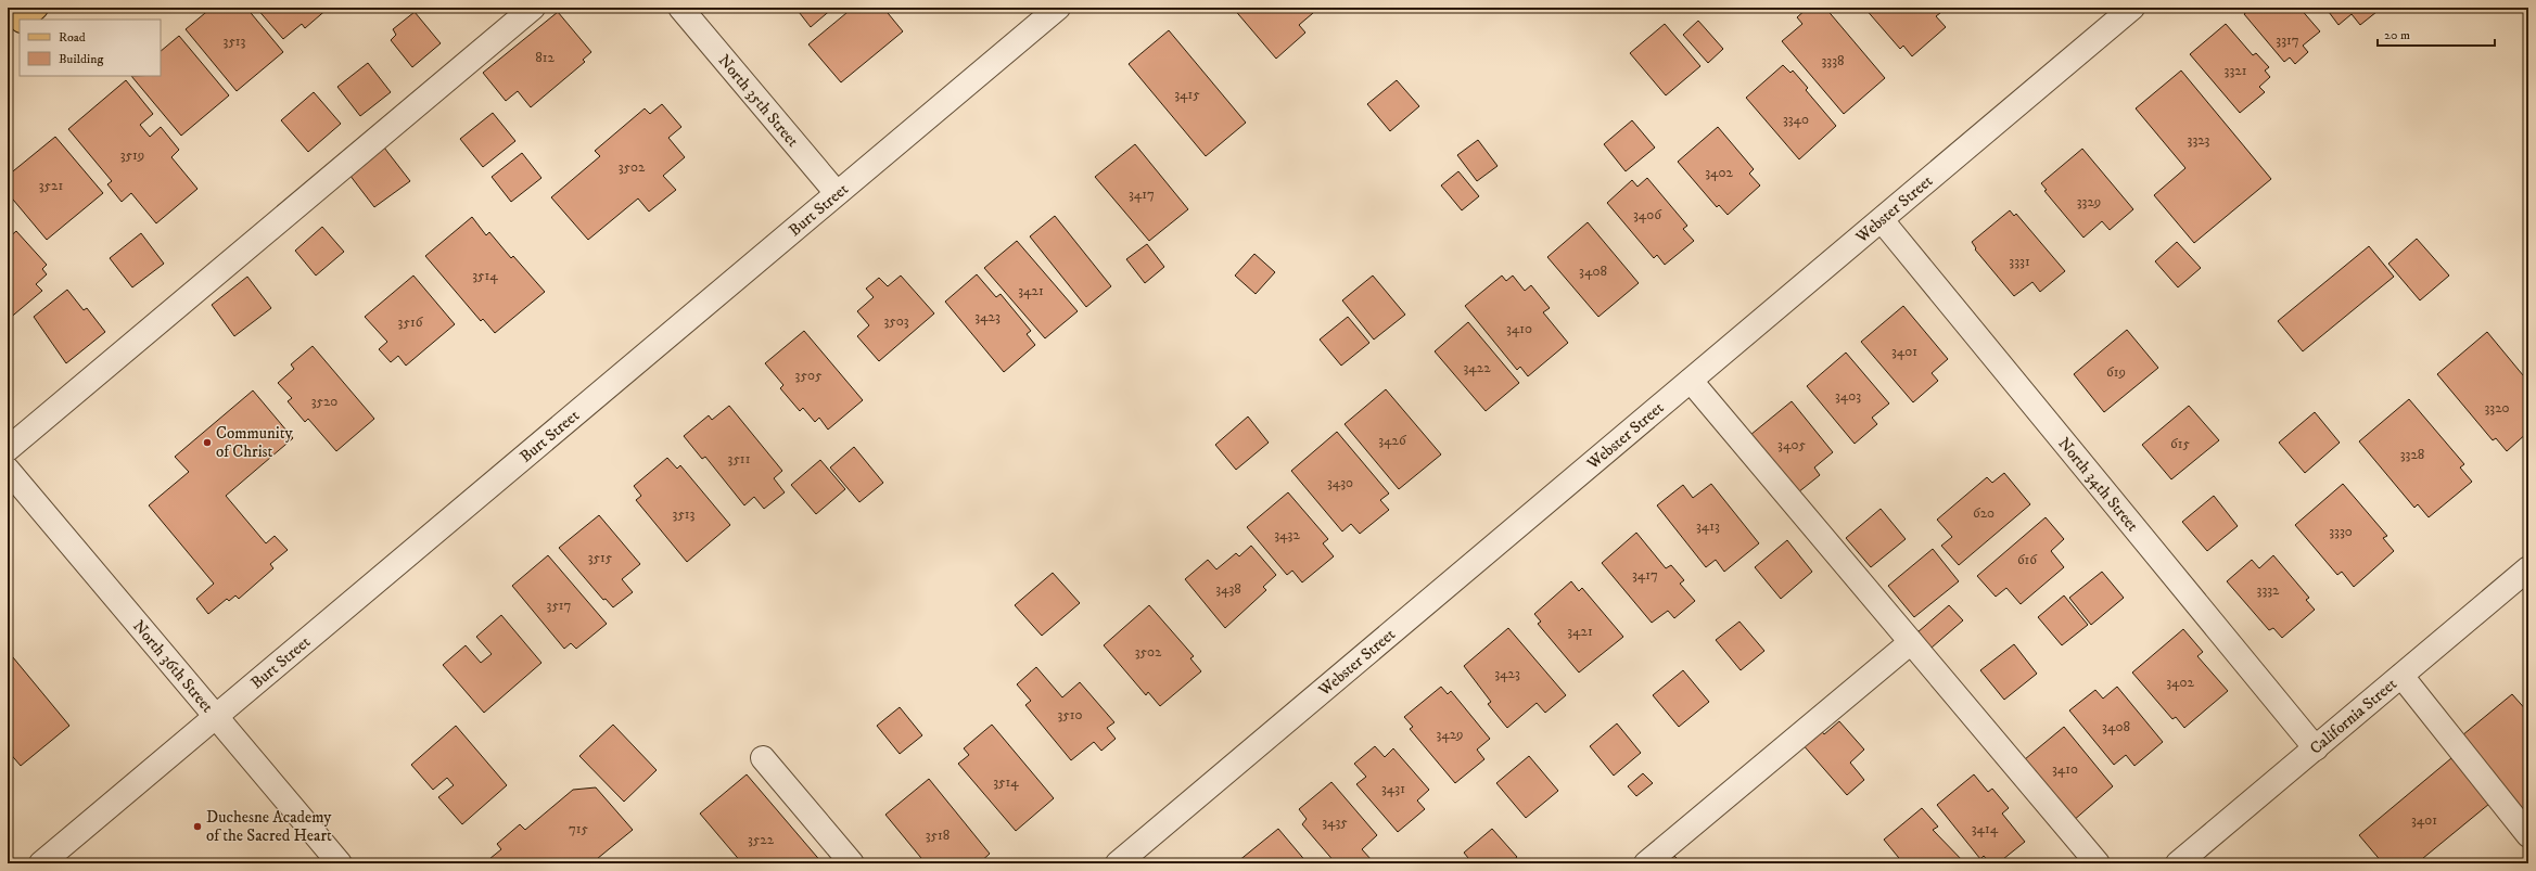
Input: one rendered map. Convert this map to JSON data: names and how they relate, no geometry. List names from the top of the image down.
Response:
{
  "streets": {
    "street": [
      "North 35th Street",
      "Burt Street",
      "Webster Street",
      "North 34th Street",
      "North 36th Street",
      "California Street"
    ]
  },
  "crossings": [
    ["North 35th Street", "Burt Street"],
    ["Burt Street", "North 36th Street"],
    ["Webster Street", "North 34th Street"],
    ["North 34th Street", "California Street"]
  ],
  "places": ["Community of Christ", "Duchesne Academy of the Sacred Heart"],
  "house_numbers": [
    "3317",
    "3513",
    "812",
    "3338",
    "3321",
    "3415",
    "3340",
    "3323",
    "3519",
    "3502",
    "3402",
    "3521",
    "3417",
    "3329",
    "3406",
    "3331",
    "3408",
    "3514",
    "3421",
    "3423",
    "3503",
    "3516",
    "3410",
    "3401",
    "3422",
    "619",
    "3505",
    "3403",
    "3520",
    "3320",
    "3426",
    "615",
    "3405",
    "3328",
    "3511",
    "3430",
    "620",
    "3513",
    "3413",
    "3330",
    "3432",
    "3515",
    "616",
    "3417",
    "3438",
    "3332",
    "3517",
    "3421",
    "3502",
    "3423",
    "3402",
    "3510",
    "3408",
    "3429",
    "3410",
    "3514",
    "3431",
    "3401",
    "3435",
    "715",
    "3414",
    "3518",
    "3522"
  ],
  "legend": ["Road", "Building"],
  "scale_bar": "20 m"
}
